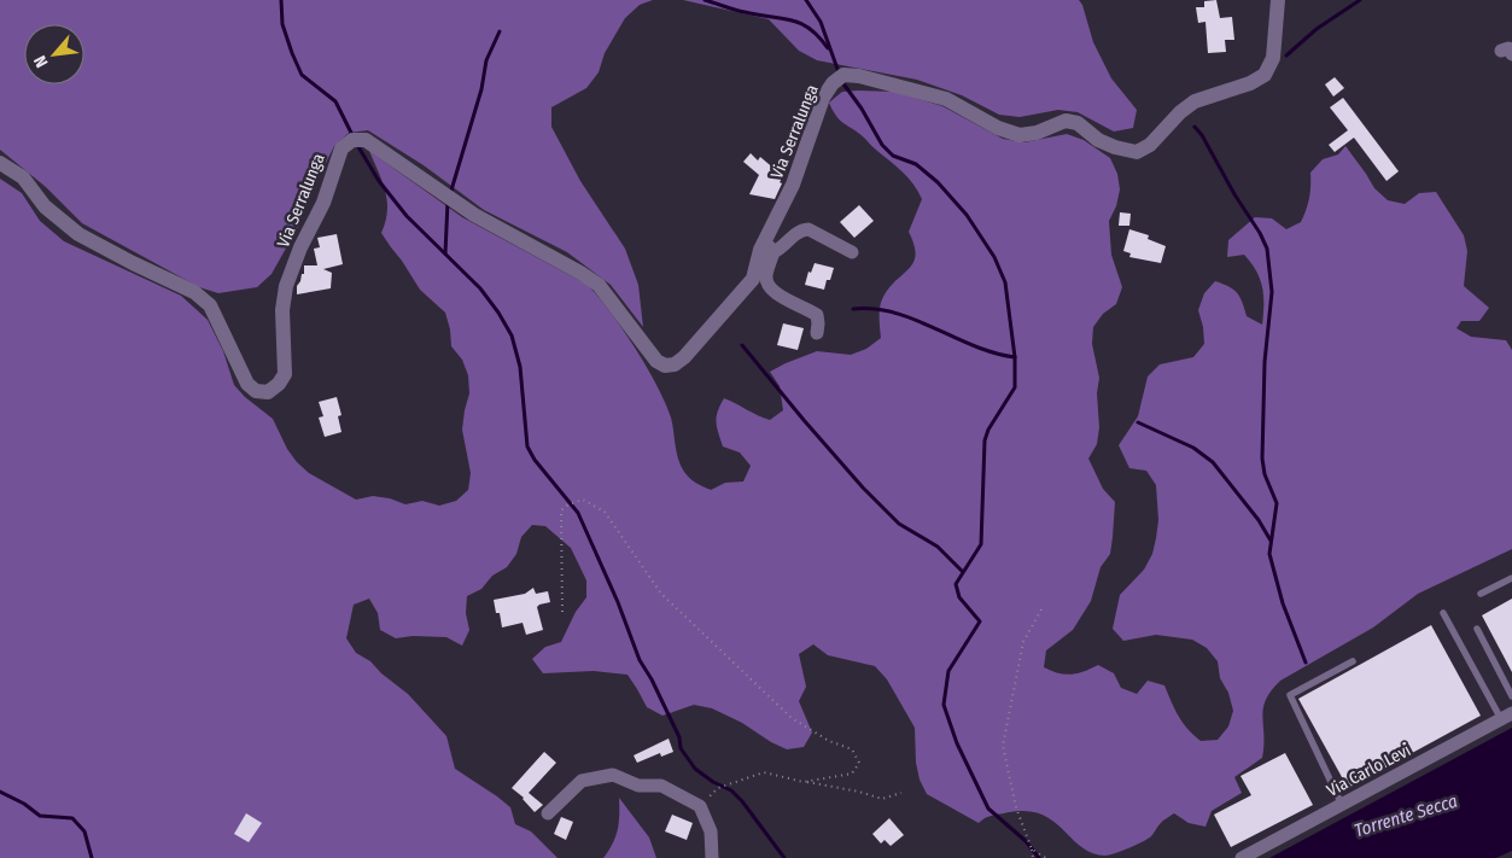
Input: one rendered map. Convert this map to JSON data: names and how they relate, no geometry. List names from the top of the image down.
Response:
{
  "streets": {
    "street": ["Via Serralunga", "Via Carlo Levi"]
  },
  "water": ["Torrente Secca"],
  "north": "bottom left"
}
